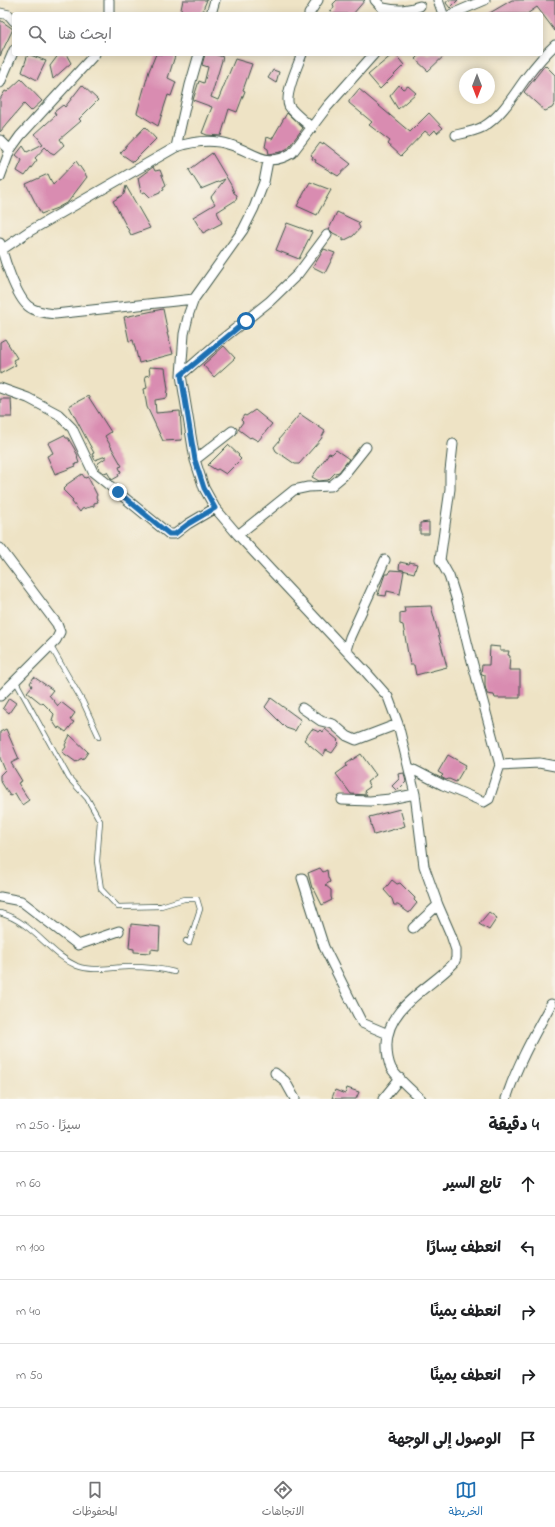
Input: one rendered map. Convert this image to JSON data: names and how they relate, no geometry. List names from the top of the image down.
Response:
{
  "north": "bottom",
  "page": {
    "search": "ابحث هنا",
    "heading": ["4 دقيقة", "سيرًا · 250 m"],
    "list": [
      ["تابع السير", "60 m"],
      ["انعطف يسارًا", "100 m"],
      ["انعطف يمينًا", "40 m"],
      ["انعطف يمينًا", "50 m"],
      "الوصول إلى الوجهة"
    ],
    "nav": ["الخريطة", "الاتجاهات", "المحفوظات"]
  }
}
